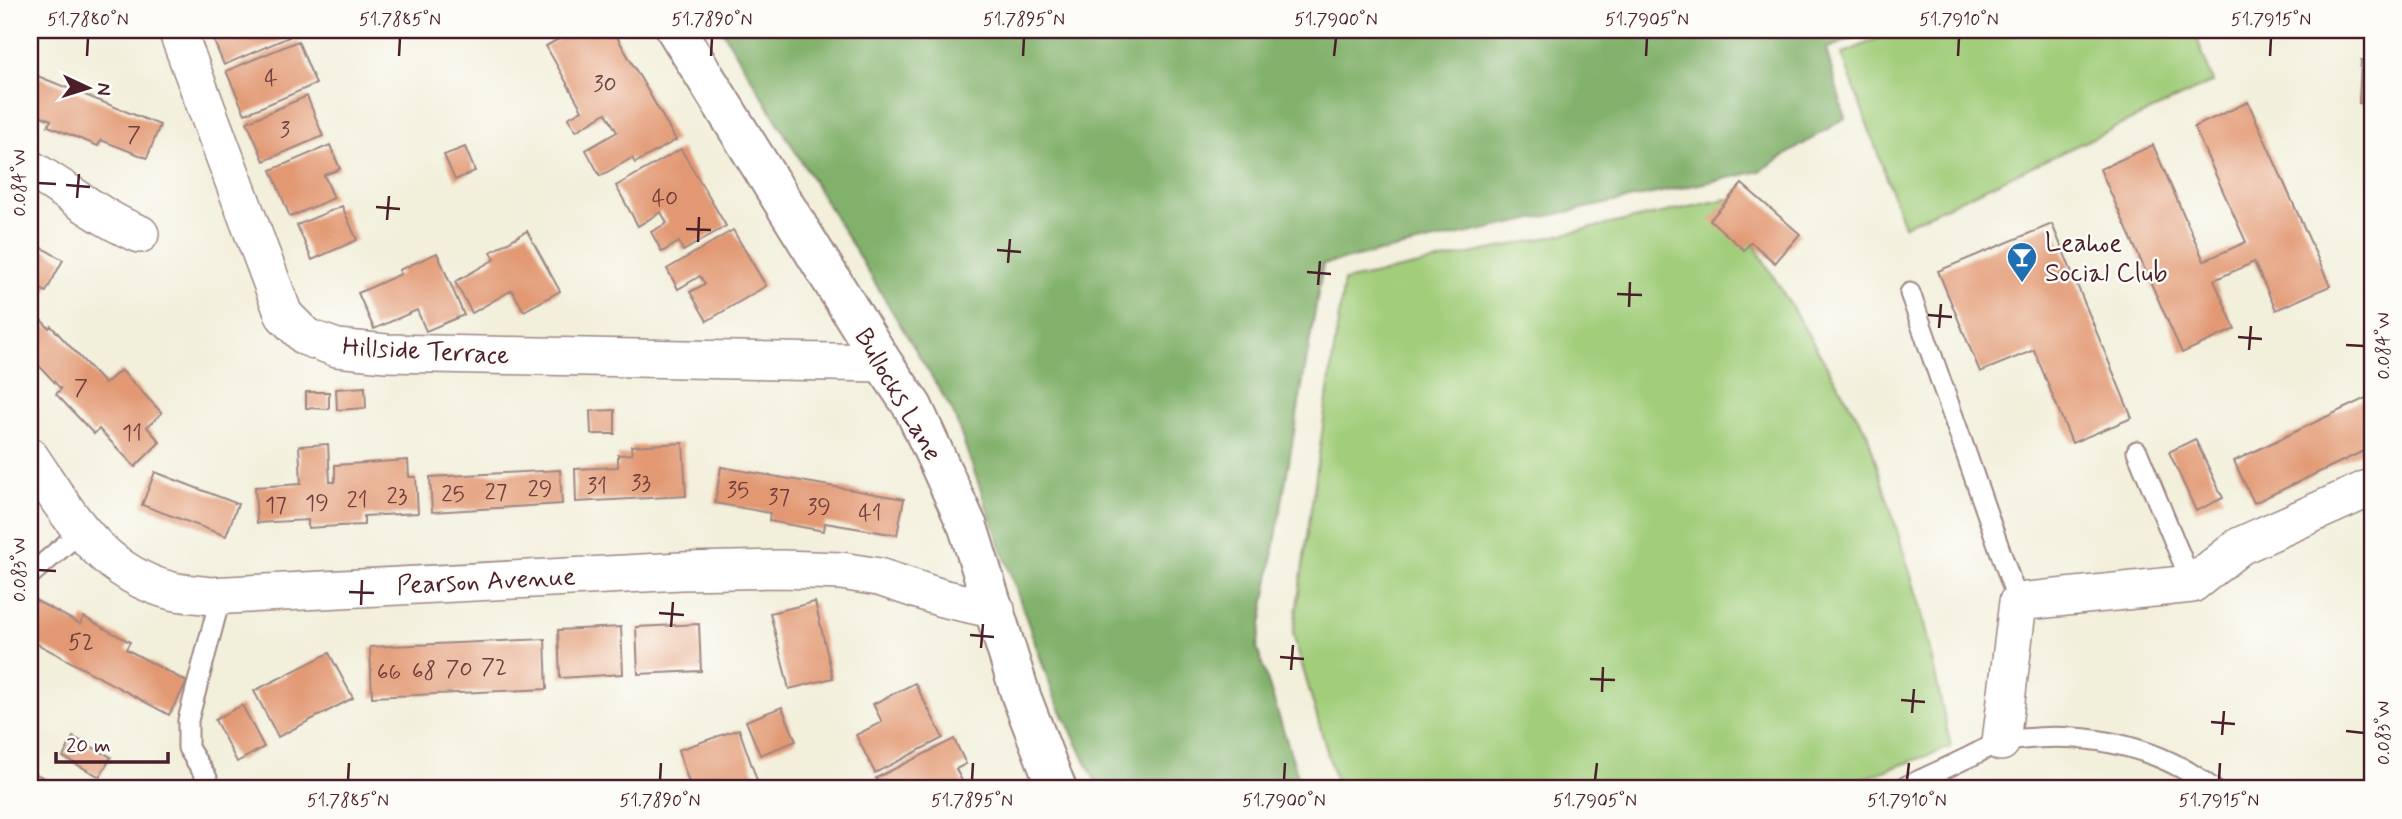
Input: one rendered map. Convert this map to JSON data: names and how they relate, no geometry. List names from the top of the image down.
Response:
{
  "streets": {
    "main road": ["Bullocks Lane"],
    "street": ["Hillside Terrace", "Pearson Avenue"]
  },
  "crossings": [
    ["Hillside Terrace", "Bullocks Lane"],
    ["Bullocks Lane", "Pearson Avenue"]
  ],
  "places": {
    "bar": ["Leahoe Social Club"]
  },
  "house_numbers": [
    "4",
    "30",
    "3",
    "7",
    "40",
    "7",
    "11",
    "33",
    "31",
    "29",
    "35",
    "27",
    "25",
    "23",
    "37",
    "21",
    "19",
    "17",
    "39",
    "41",
    "52",
    "72",
    "70",
    "68",
    "66"
  ],
  "scale_bar": "20 m",
  "north": "right",
  "coordinates": [
    "51.7880°N",
    "51.7885°N",
    "51.7890°N",
    "51.7895°N",
    "51.7900°N",
    "51.7905°N",
    "51.7910°N",
    "51.7915°N",
    "0.084°W",
    "0.083°W"
  ]
}
